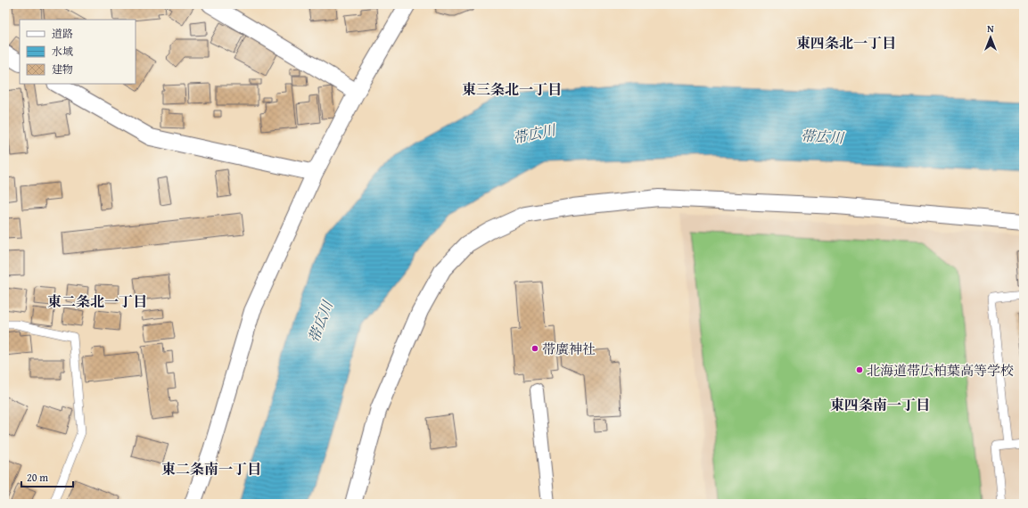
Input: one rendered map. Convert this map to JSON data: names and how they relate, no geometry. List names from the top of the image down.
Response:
{
  "districts": [
    "東四条北一丁目",
    "東三条北一丁目",
    "東二条北一丁目",
    "東四条南一丁目",
    "東二条南一丁目"
  ],
  "water": ["帯広川"],
  "places": ["帯廣神社", "北海道帯広柏葉高等学校"],
  "legend": ["道路", "水域", "建物"],
  "scale_bar": "20 m",
  "north": "top"
}
